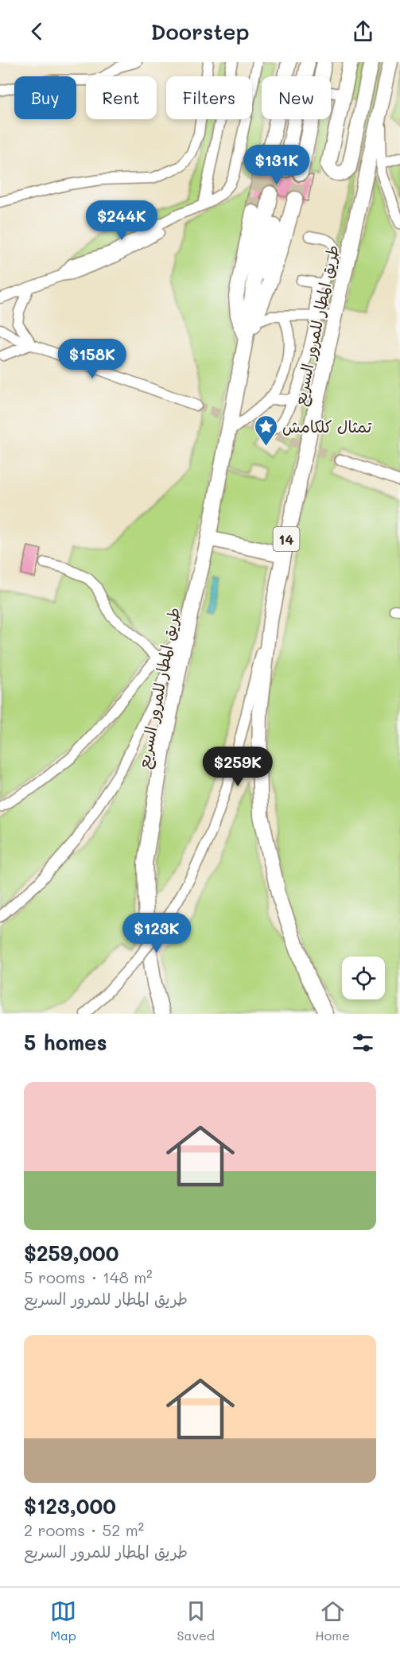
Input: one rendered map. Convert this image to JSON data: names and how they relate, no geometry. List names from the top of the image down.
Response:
{
  "streets": {
    "highway": ["طريق المطار للمرور السريع", "14"]
  },
  "places": {
    "place": ["تمثال كلكامش"]
  },
  "page": {
    "header": "Doorstep",
    "chip": [
      "Buy",
      "Rent",
      "Filters",
      "New"
    ],
    "price": [
      "$131K",
      "$244K",
      "$158K",
      "$259K",
      "$123K"
    ],
    "heading": "5 homes",
    "list": [
      {
        "name": "$259,000",
        "note": "5 rooms · 148 m² · طريق المطار للمرور السريع"
      },
      {
        "name": "$123,000",
        "note": "2 rooms · 52 m² · طريق المطار للمرور السريع"
      }
    ],
    "tabs": ["Map", "Saved", "Home"]
  }
}
